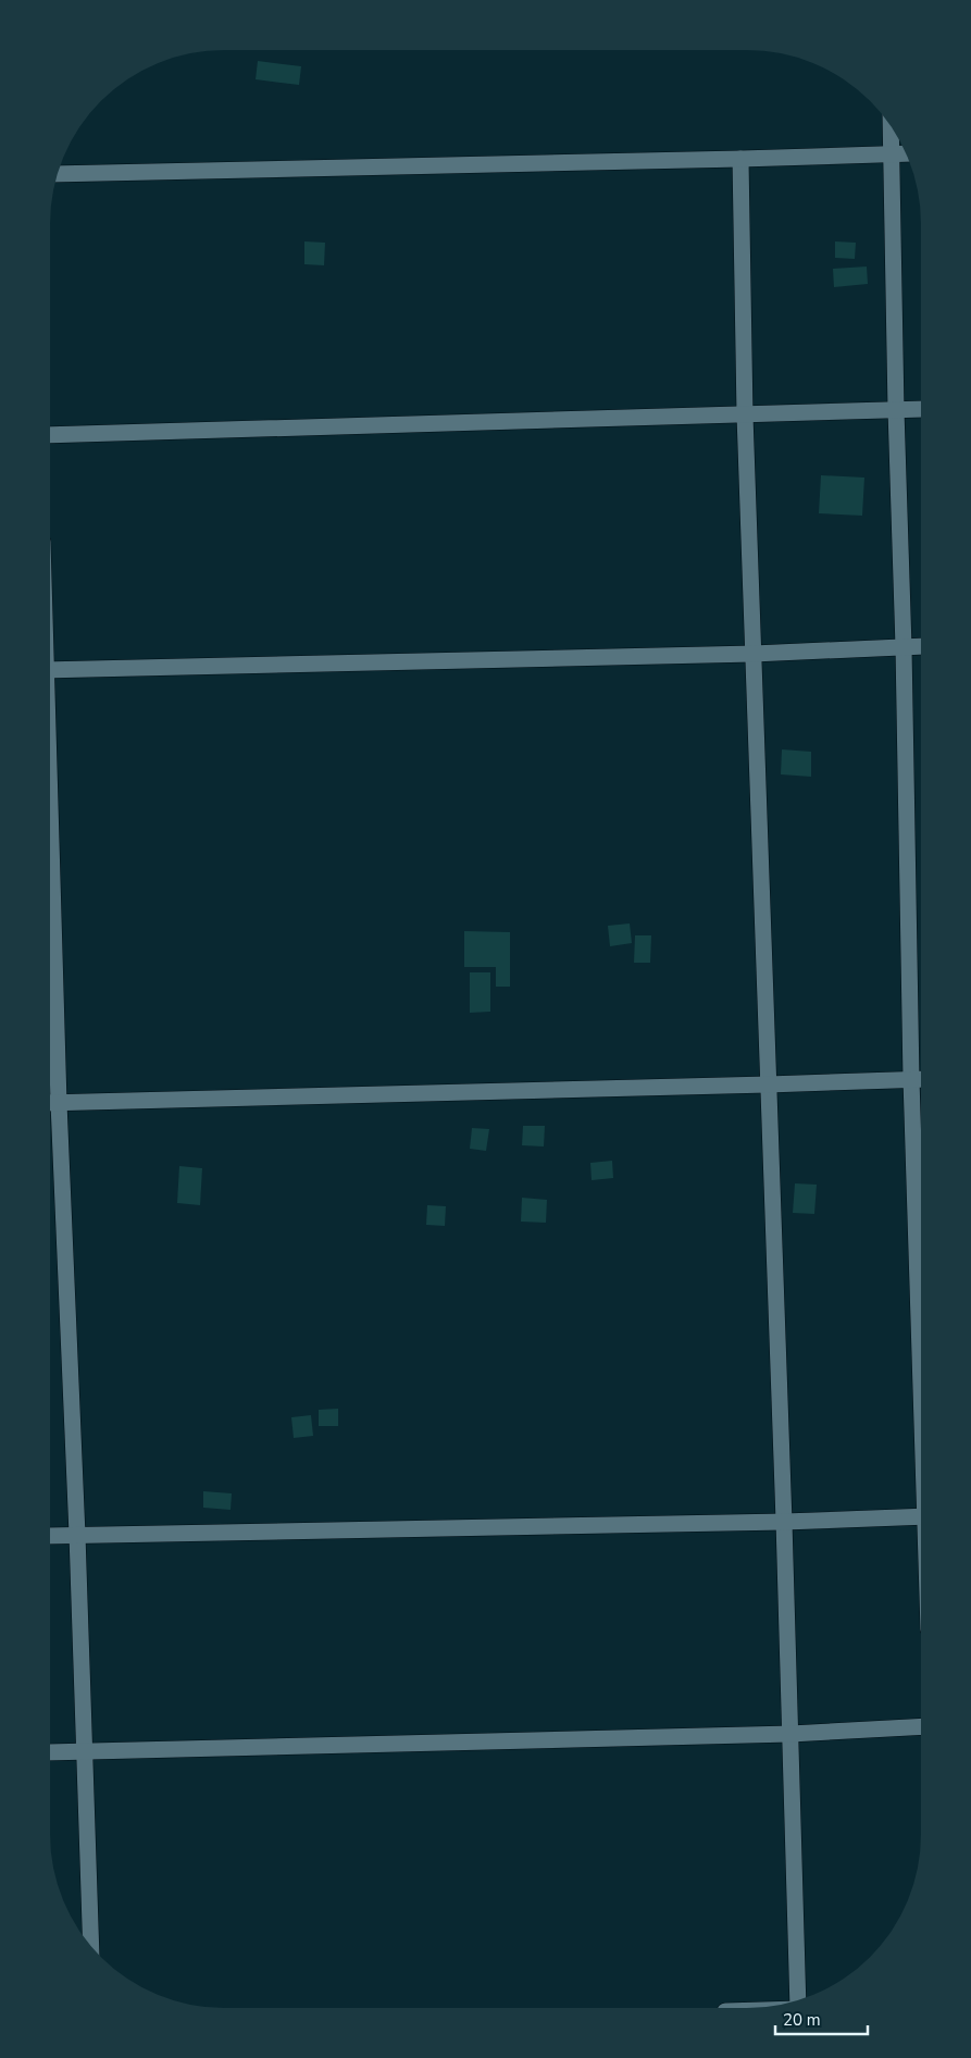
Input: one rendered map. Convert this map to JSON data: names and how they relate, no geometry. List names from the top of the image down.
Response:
{
  "scale_bar": "20 m"
}
